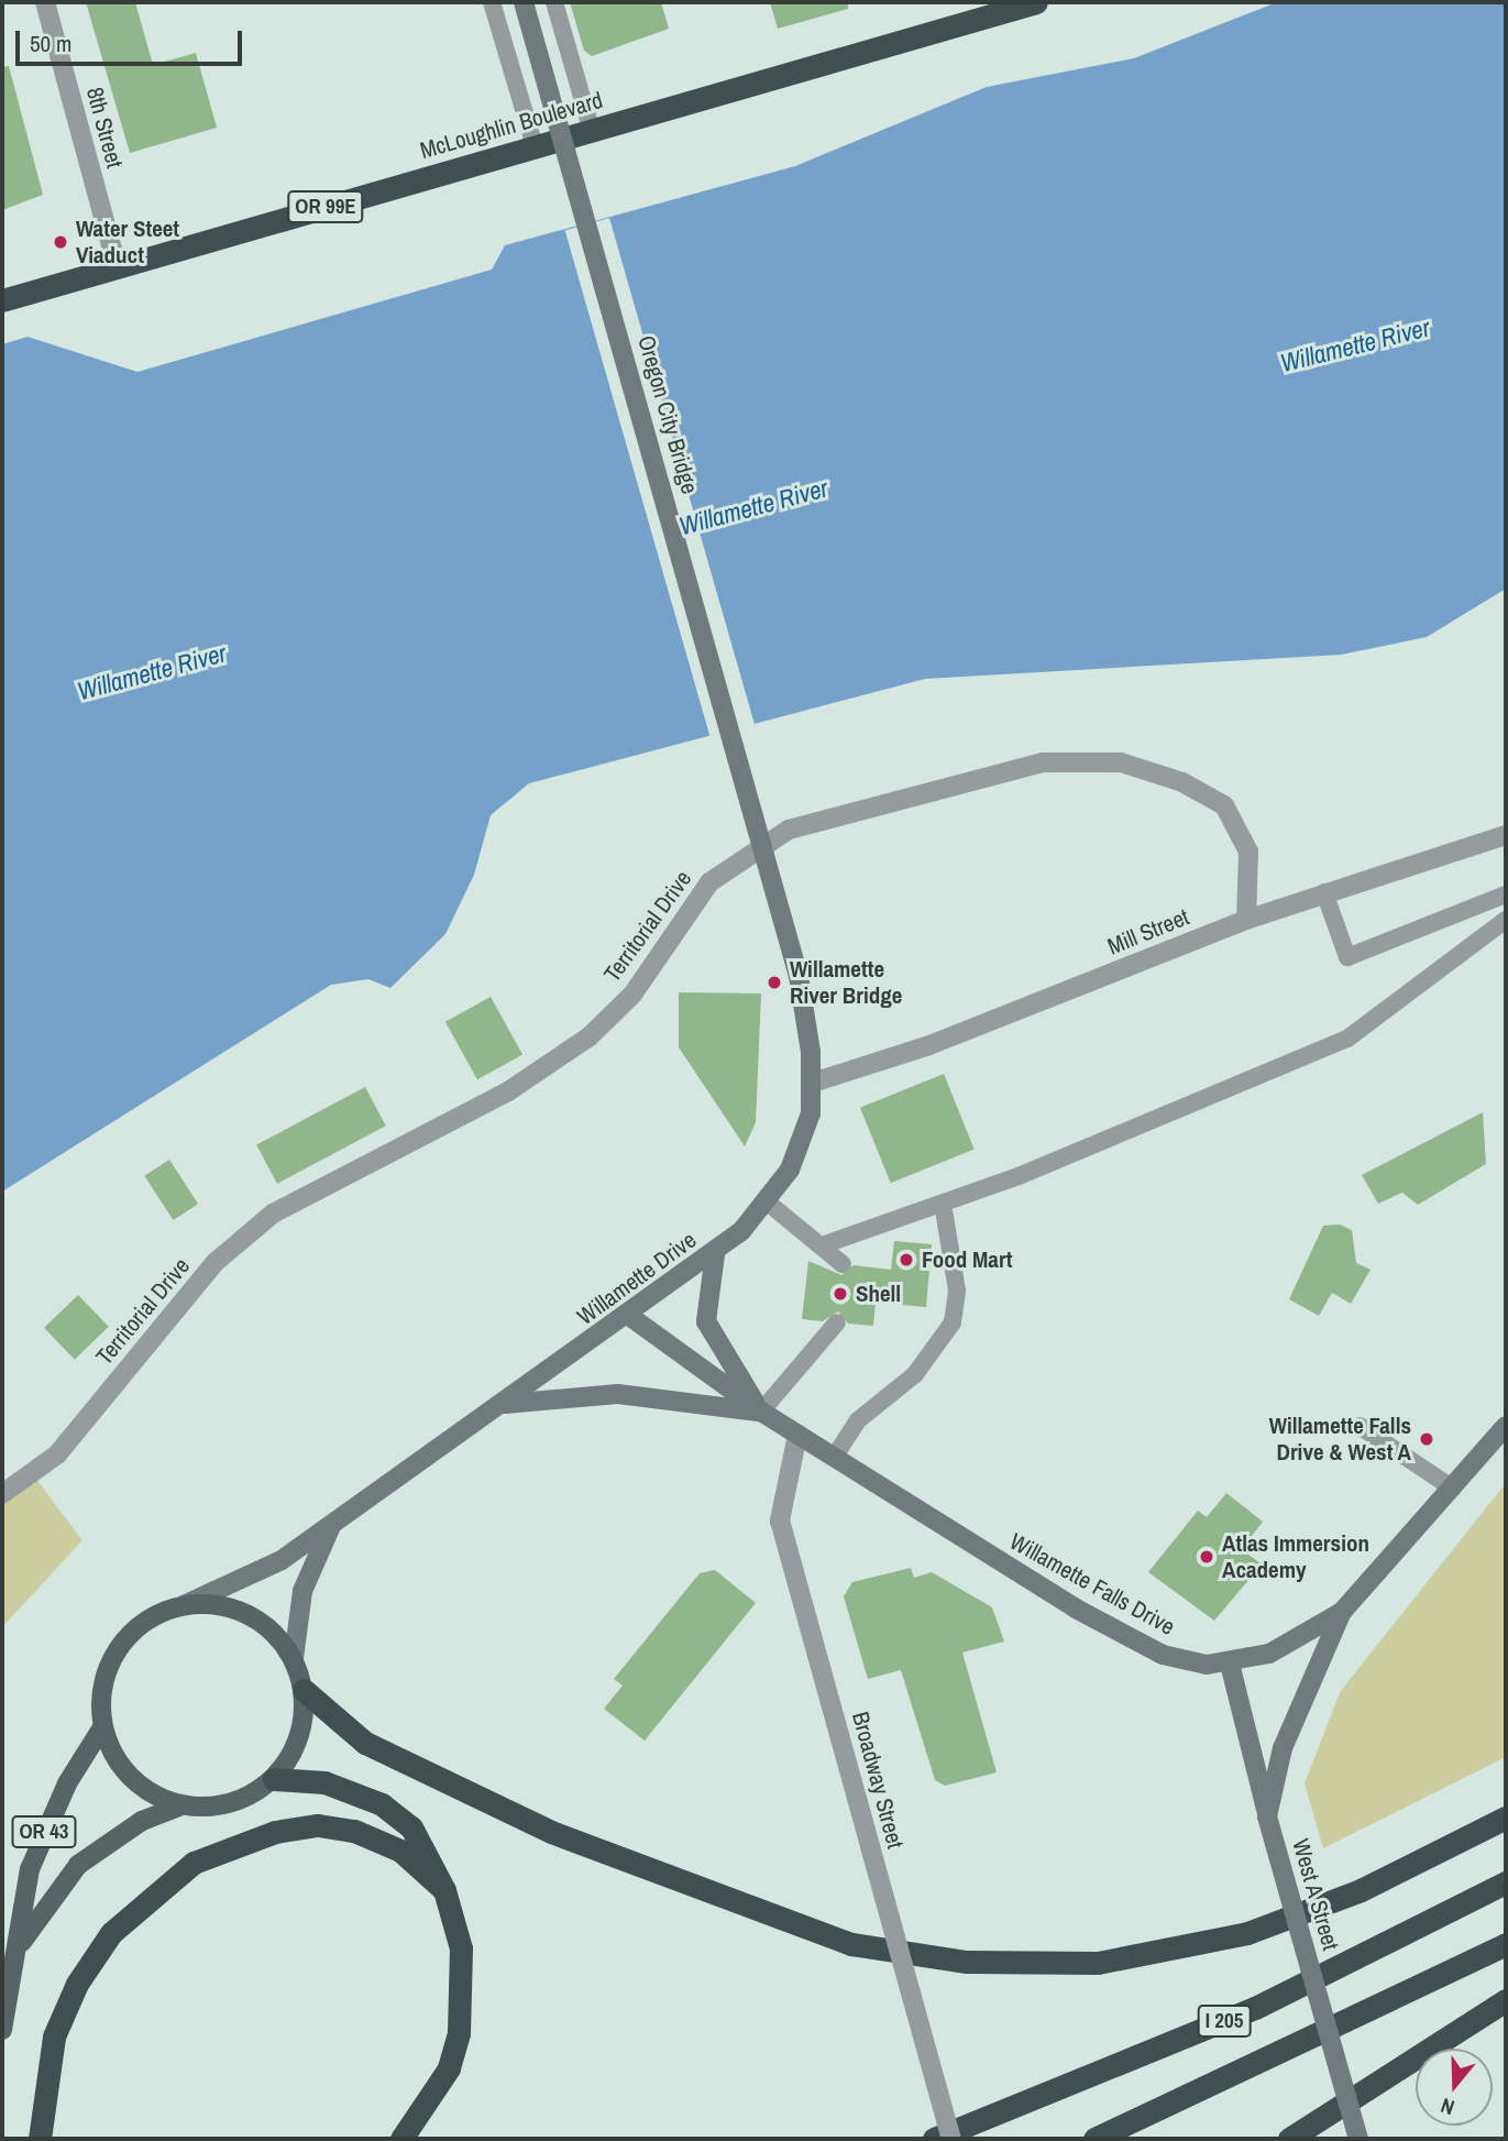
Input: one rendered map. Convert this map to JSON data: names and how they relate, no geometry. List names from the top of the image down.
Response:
{
  "streets": {
    "highway": ["McLoughlin Boulevard", "OR 99E", "I 205"],
    "main road": [
      "Oregon City Bridge",
      "Willamette Drive",
      "Willamette Falls Drive",
      "OR 43",
      "West A Street"
    ],
    "street": [
      "8th Street",
      "Territorial Drive",
      "Mill Street",
      "Broadway Street"
    ]
  },
  "crossings": [
    ["McLoughlin Boulevard", "8th Street"],
    ["Oregon City Bridge", "Willamette Drive"],
    ["Territorial Drive", "Mill Street"],
    ["Mill Street", "Willamette Drive"],
    ["Willamette Drive", "Willamette Falls Drive"],
    ["Willamette Drive", "OR 43"],
    ["Willamette Falls Drive", "Broadway Street"],
    ["Willamette Falls Drive", "West A Street"]
  ],
  "water": ["Willamette River"],
  "places": [
    "Water Steet Viaduct",
    "Willamette River Bridge",
    "Food Mart",
    "Shell",
    "Willamette Falls Drive & West A",
    "Atlas Immersion Academy"
  ],
  "scale_bar": "50 m",
  "north": "bottom"
}
